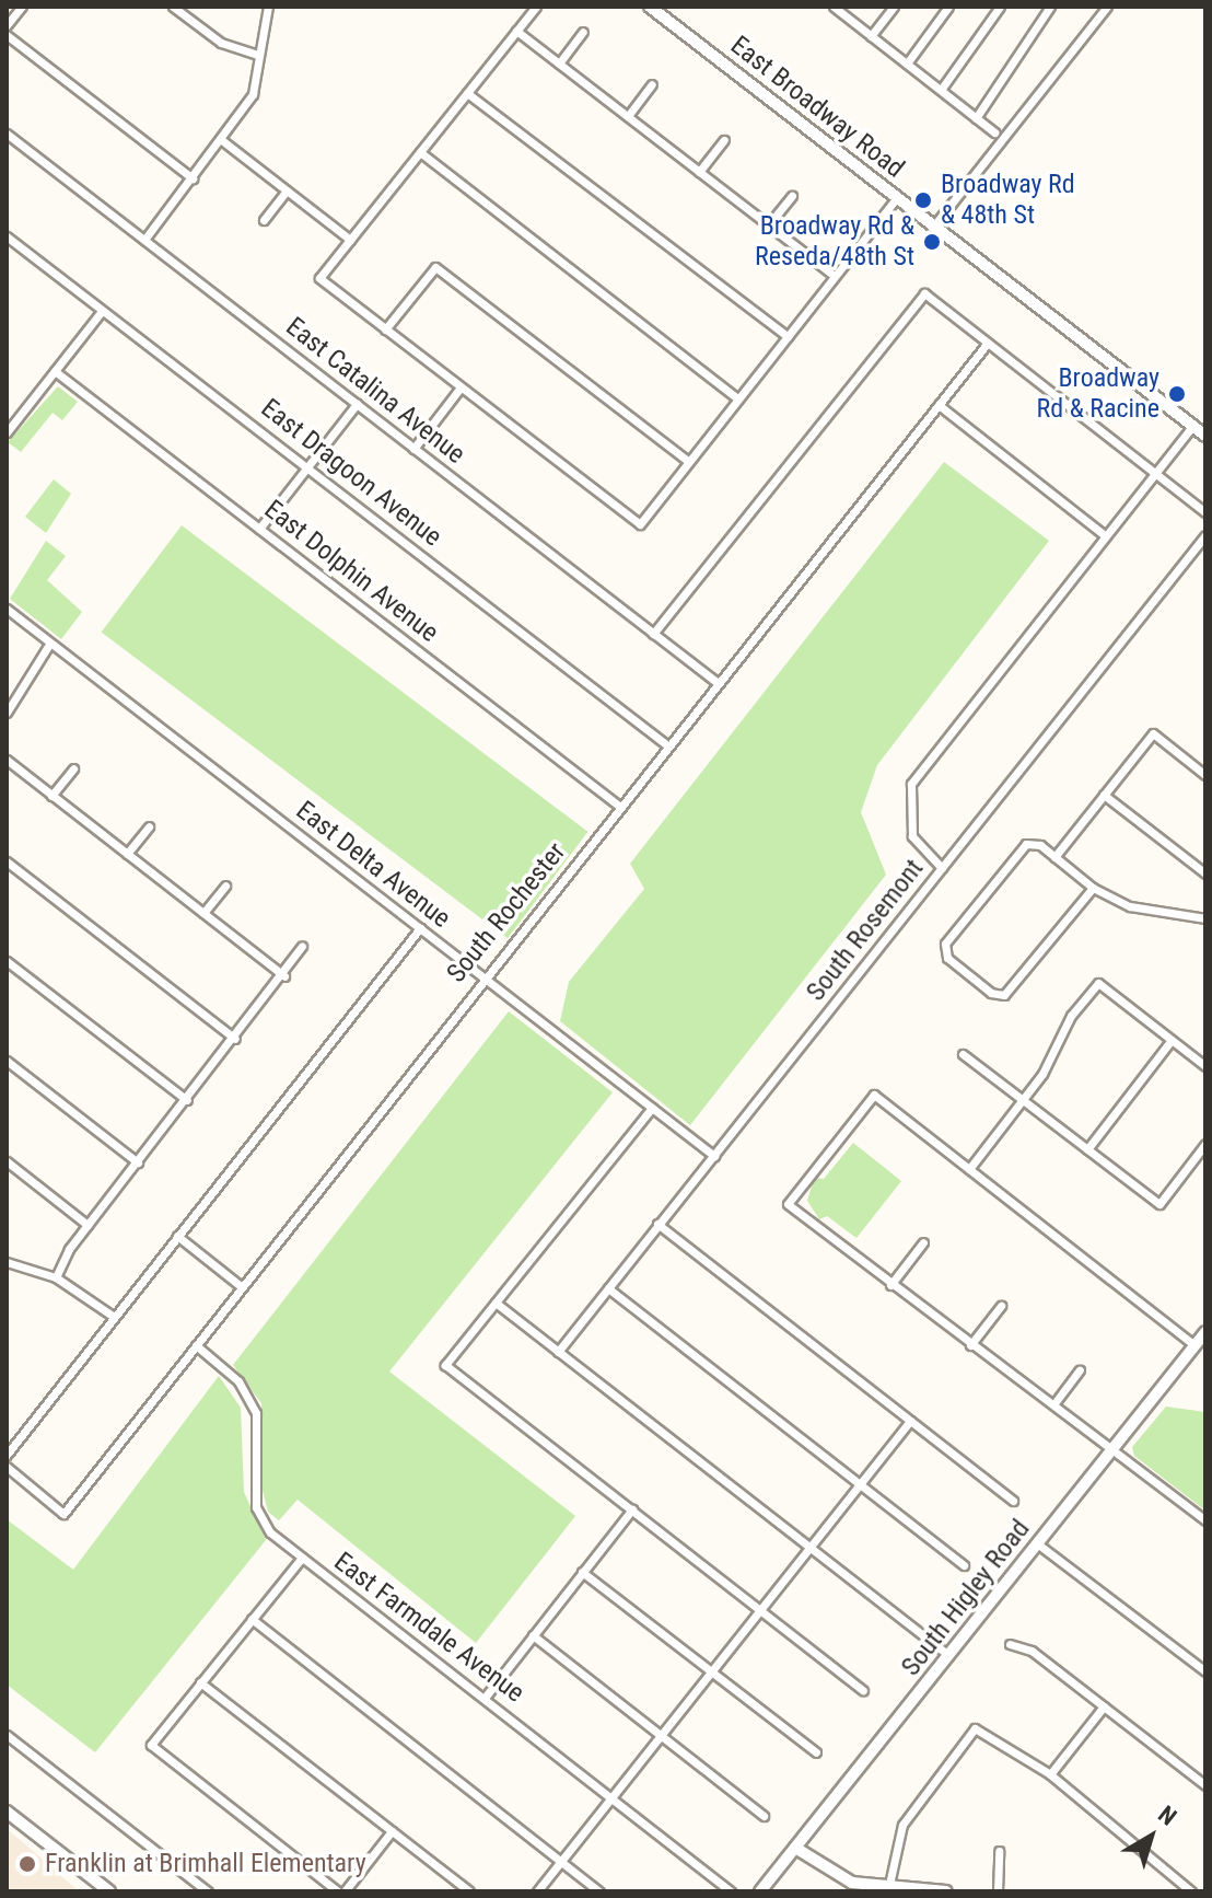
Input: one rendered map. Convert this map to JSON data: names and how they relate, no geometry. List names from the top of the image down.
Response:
{
  "streets": {
    "main road": ["East Broadway Road", "South Higley Road"],
    "street": [
      "East Catalina Avenue",
      "East Dragoon Avenue",
      "East Dolphin Avenue",
      "East Delta Avenue",
      "South Rochester",
      "South Rosemont",
      "East Farmdale Avenue"
    ]
  },
  "crossings": [
    ["East Catalina Avenue", "South Rochester"],
    ["East Dragoon Avenue", "South Rochester"],
    ["East Dolphin Avenue", "South Rochester"],
    ["East Delta Avenue", "South Rochester"],
    ["East Delta Avenue", "South Rosemont"],
    ["South Rochester", "East Farmdale Avenue"]
  ],
  "places": [
    "Broadway Rd & 48th St",
    "Broadway Rd & Reseda/48th St",
    "Broadway Rd & Racine",
    "Franklin at Brimhall Elementary"
  ],
  "north": "top right"
}
